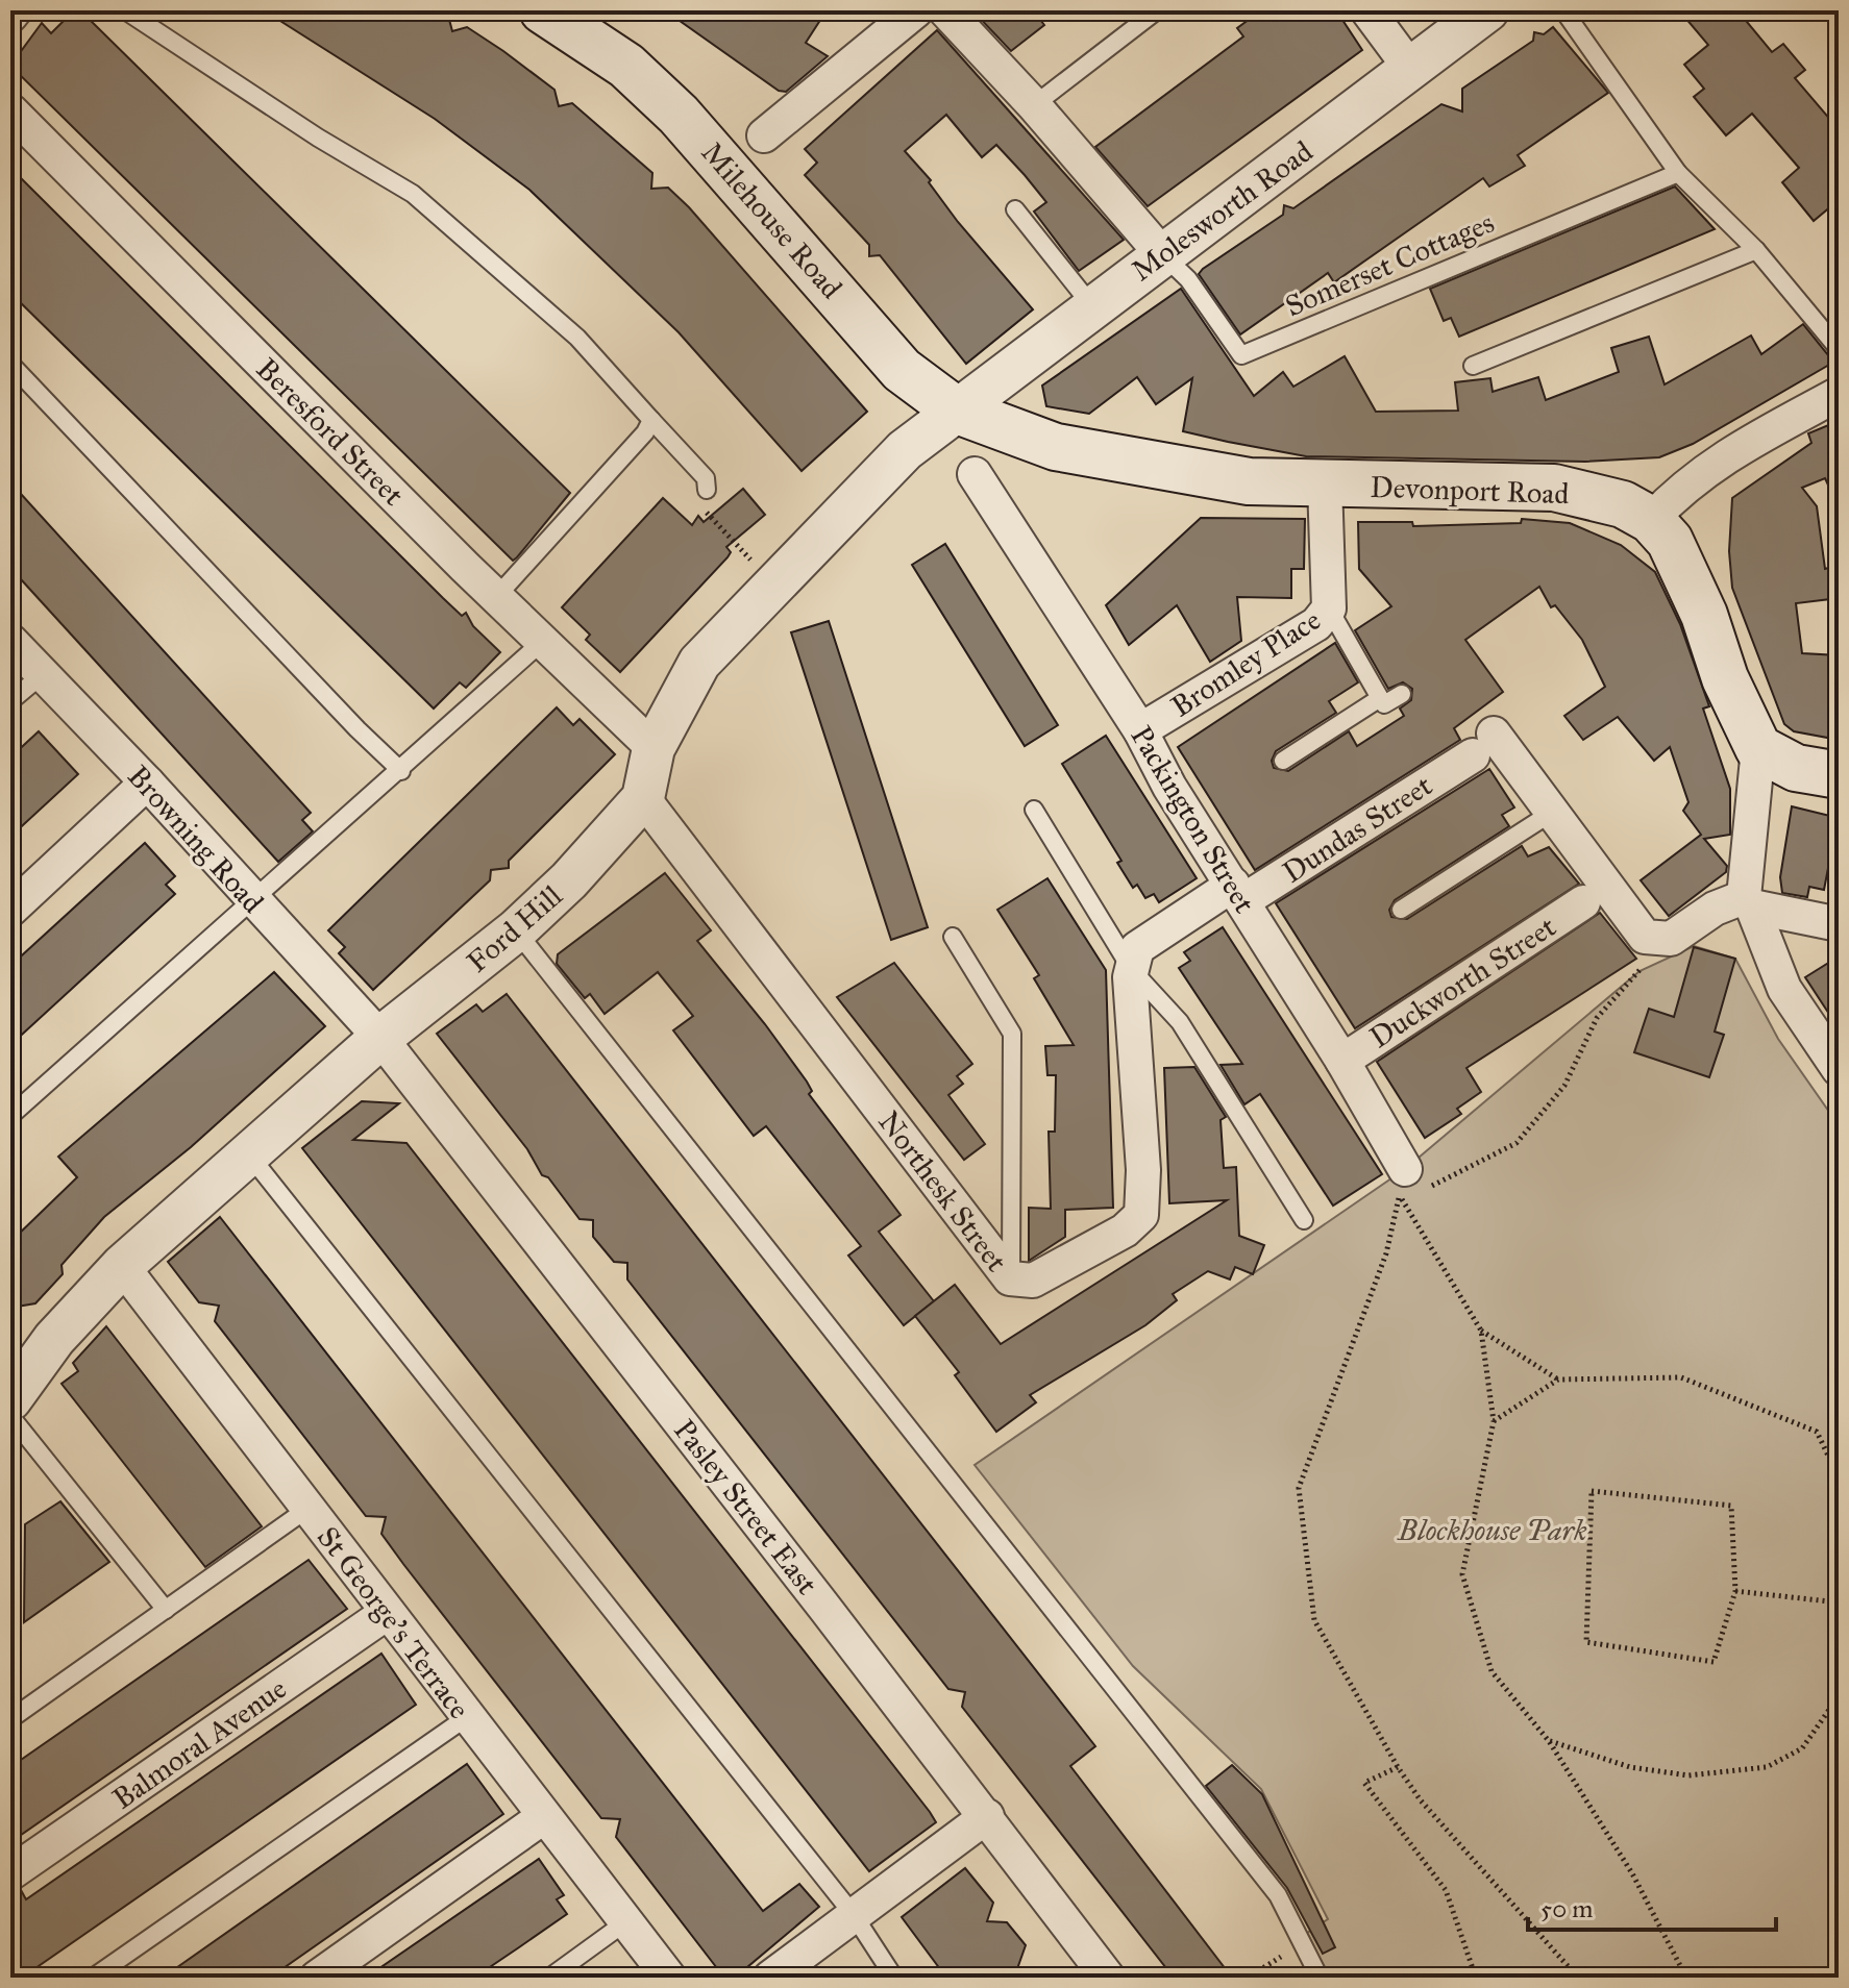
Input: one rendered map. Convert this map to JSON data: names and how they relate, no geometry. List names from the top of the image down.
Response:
{
  "streets": {
    "main road": ["Milehouse Road", "Devonport Road"],
    "street": [
      "Molesworth Road",
      "Beresford Street",
      "Bromley Place",
      "Packington Street",
      "Dundas Street",
      "Browning Road",
      "Ford Hill",
      "Duckworth Street",
      "Northesk Street",
      "Pasley Street East",
      "St George's Terrace",
      "Balmoral Avenue"
    ],
    "lane": ["Somerset Cottages"]
  },
  "crossings": [
    ["Molesworth Road", "Milehouse Road"],
    ["Molesworth Road", "Somerset Cottages"],
    ["Milehouse Road", "Devonport Road"],
    ["Devonport Road", "Bromley Place"],
    ["Bromley Place", "Packington Street"],
    ["Packington Street", "Dundas Street"],
    ["Packington Street", "Duckworth Street"],
    ["Browning Road", "Ford Hill"],
    ["Browning Road", "Pasley Street East"],
    ["Ford Hill", "Northesk Street"],
    ["Ford Hill", "Pasley Street East"],
    ["Ford Hill", "St George's Terrace"],
    ["St George's Terrace", "Balmoral Avenue"]
  ],
  "parks": ["Blockhouse Park"],
  "scale_bar": "50 m"
}
